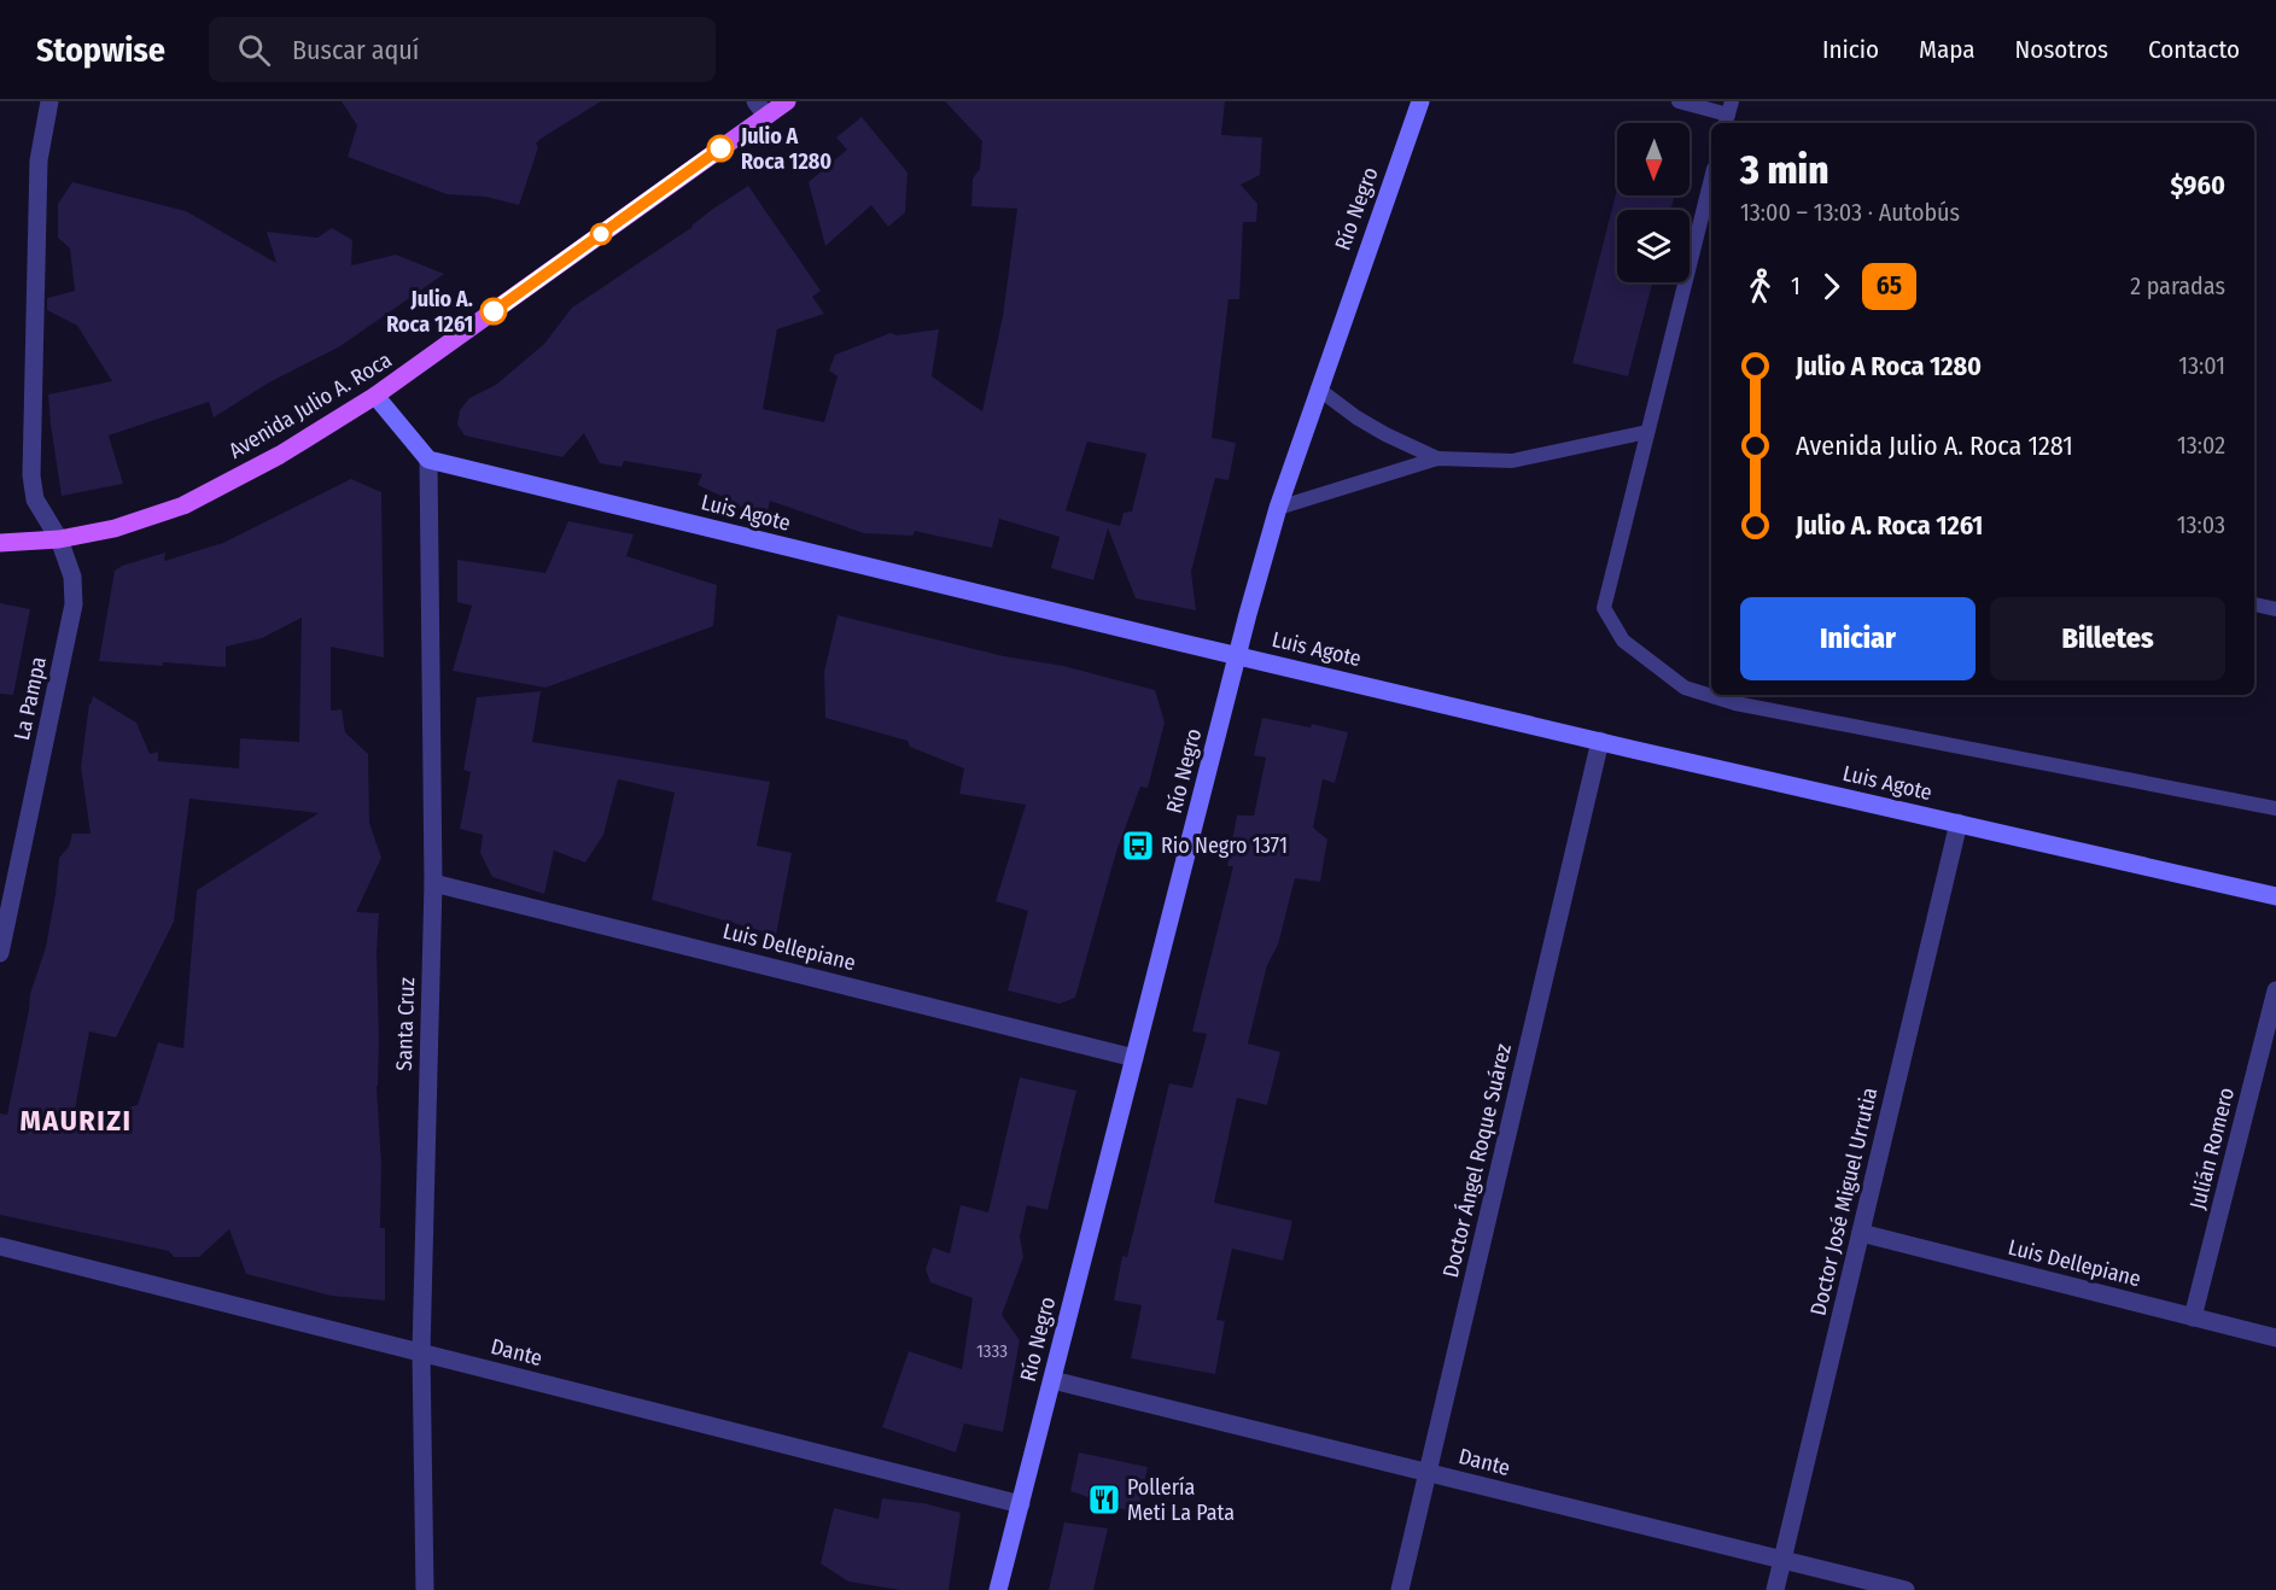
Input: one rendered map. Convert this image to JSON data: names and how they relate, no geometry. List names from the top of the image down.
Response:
{
  "streets": {
    "main road": ["Río Negro", "Avenida Julio A. Roca", "Luis Agote"],
    "street": [
      "La Pampa",
      "Luis Dellepiane",
      "Santa Cruz",
      "Julián Romero",
      "Doctor Ángel Roque Suárez",
      "Doctor José Miguel Urrutia",
      "Dante"
    ]
  },
  "crossings": [
    ["Río Negro", "Luis Agote"],
    ["Río Negro", "Luis Dellepiane"],
    ["Río Negro", "Dante"],
    ["Avenida Julio A. Roca", "La Pampa"],
    ["Luis Agote", "Santa Cruz"],
    ["Luis Agote", "Doctor Ángel Roque Suárez"],
    ["Luis Agote", "Doctor José Miguel Urrutia"],
    ["Luis Dellepiane", "Santa Cruz"],
    ["Luis Dellepiane", "Julián Romero"],
    ["Luis Dellepiane", "Doctor José Miguel Urrutia"],
    ["Santa Cruz", "Dante"],
    ["Doctor Ángel Roque Suárez", "Dante"],
    ["Doctor José Miguel Urrutia", "Dante"]
  ],
  "districts": ["MAURIZI"],
  "places": {
    "other": ["Julio A Roca 1280", "Julio A. Roca 1261"],
    "bus stop": ["Rio Negro 1371"],
    "restaurant": ["Pollería Meti La Pata"]
  },
  "lines": ["bus line 65"],
  "house_numbers": ["1333"],
  "north": "bottom",
  "page": {
    "header": "Stopwise",
    "search": "Buscar aquí",
    "nav": [
      "Inicio",
      "Mapa",
      "Nosotros",
      "Contacto"
    ],
    "heading": ["3 min", "13:00 – 13:03 · Autobús", "$960"],
    "legs": ["1", "65", "2 paradas"],
    "list": [
      {
        "name": "Julio A Roca 1280",
        "value": "13:01"
      },
      {
        "name": "Avenida Julio A. Roca 1281",
        "value": "13:02"
      },
      {
        "name": "Julio A. Roca 1261",
        "value": "13:03"
      }
    ],
    "buttons": ["Iniciar", "Billetes"]
  }
}
